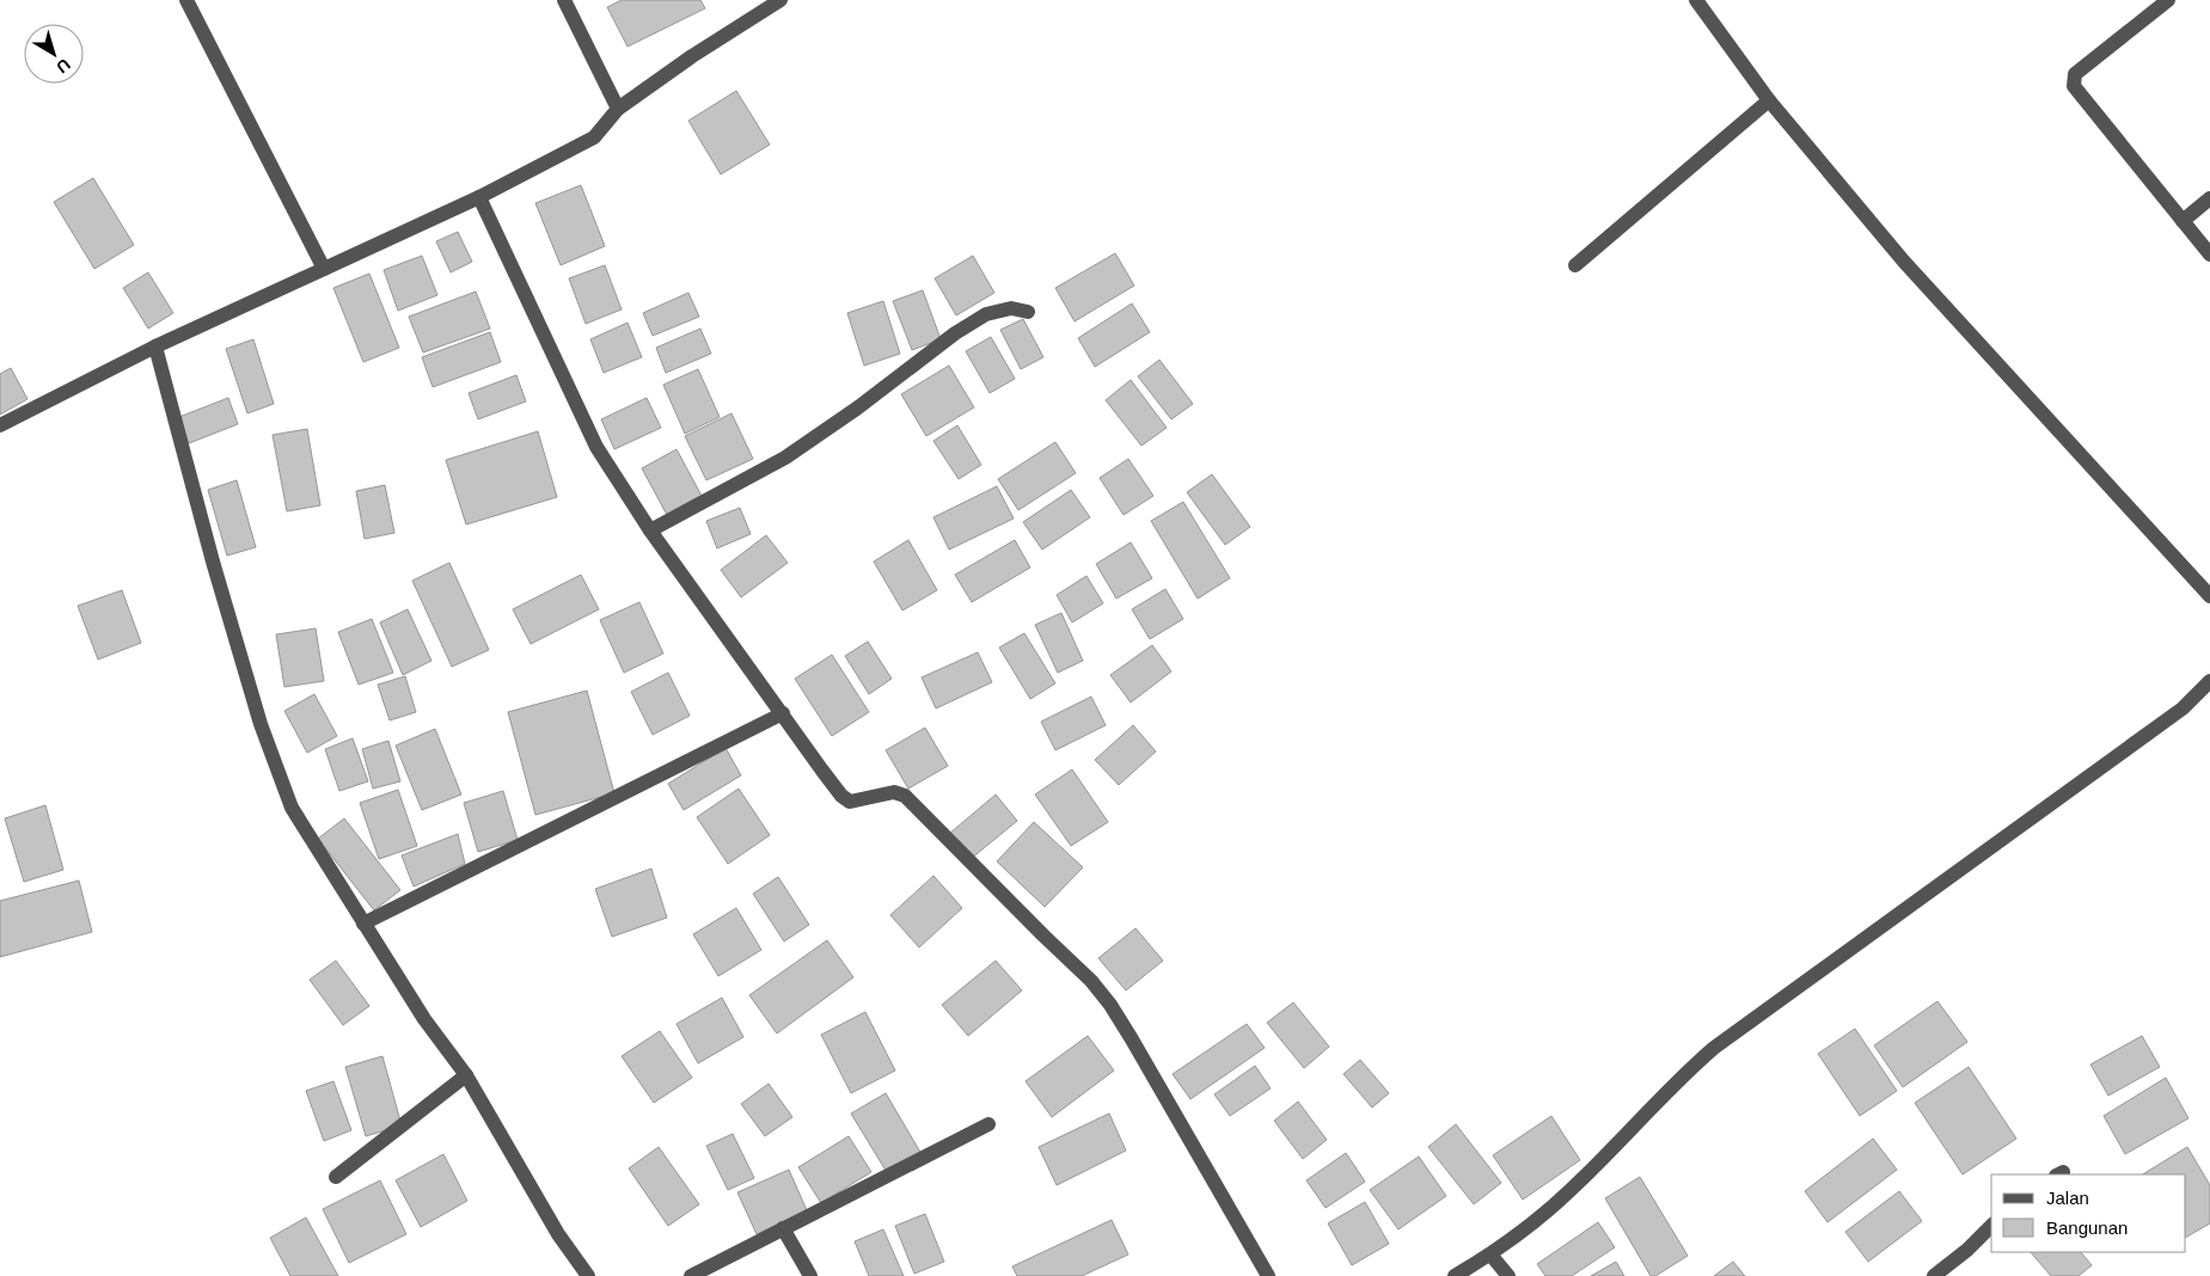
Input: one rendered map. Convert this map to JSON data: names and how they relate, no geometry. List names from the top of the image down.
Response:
{
  "legend": ["Jalan", "Bangunan"],
  "north": "bottom right"
}
